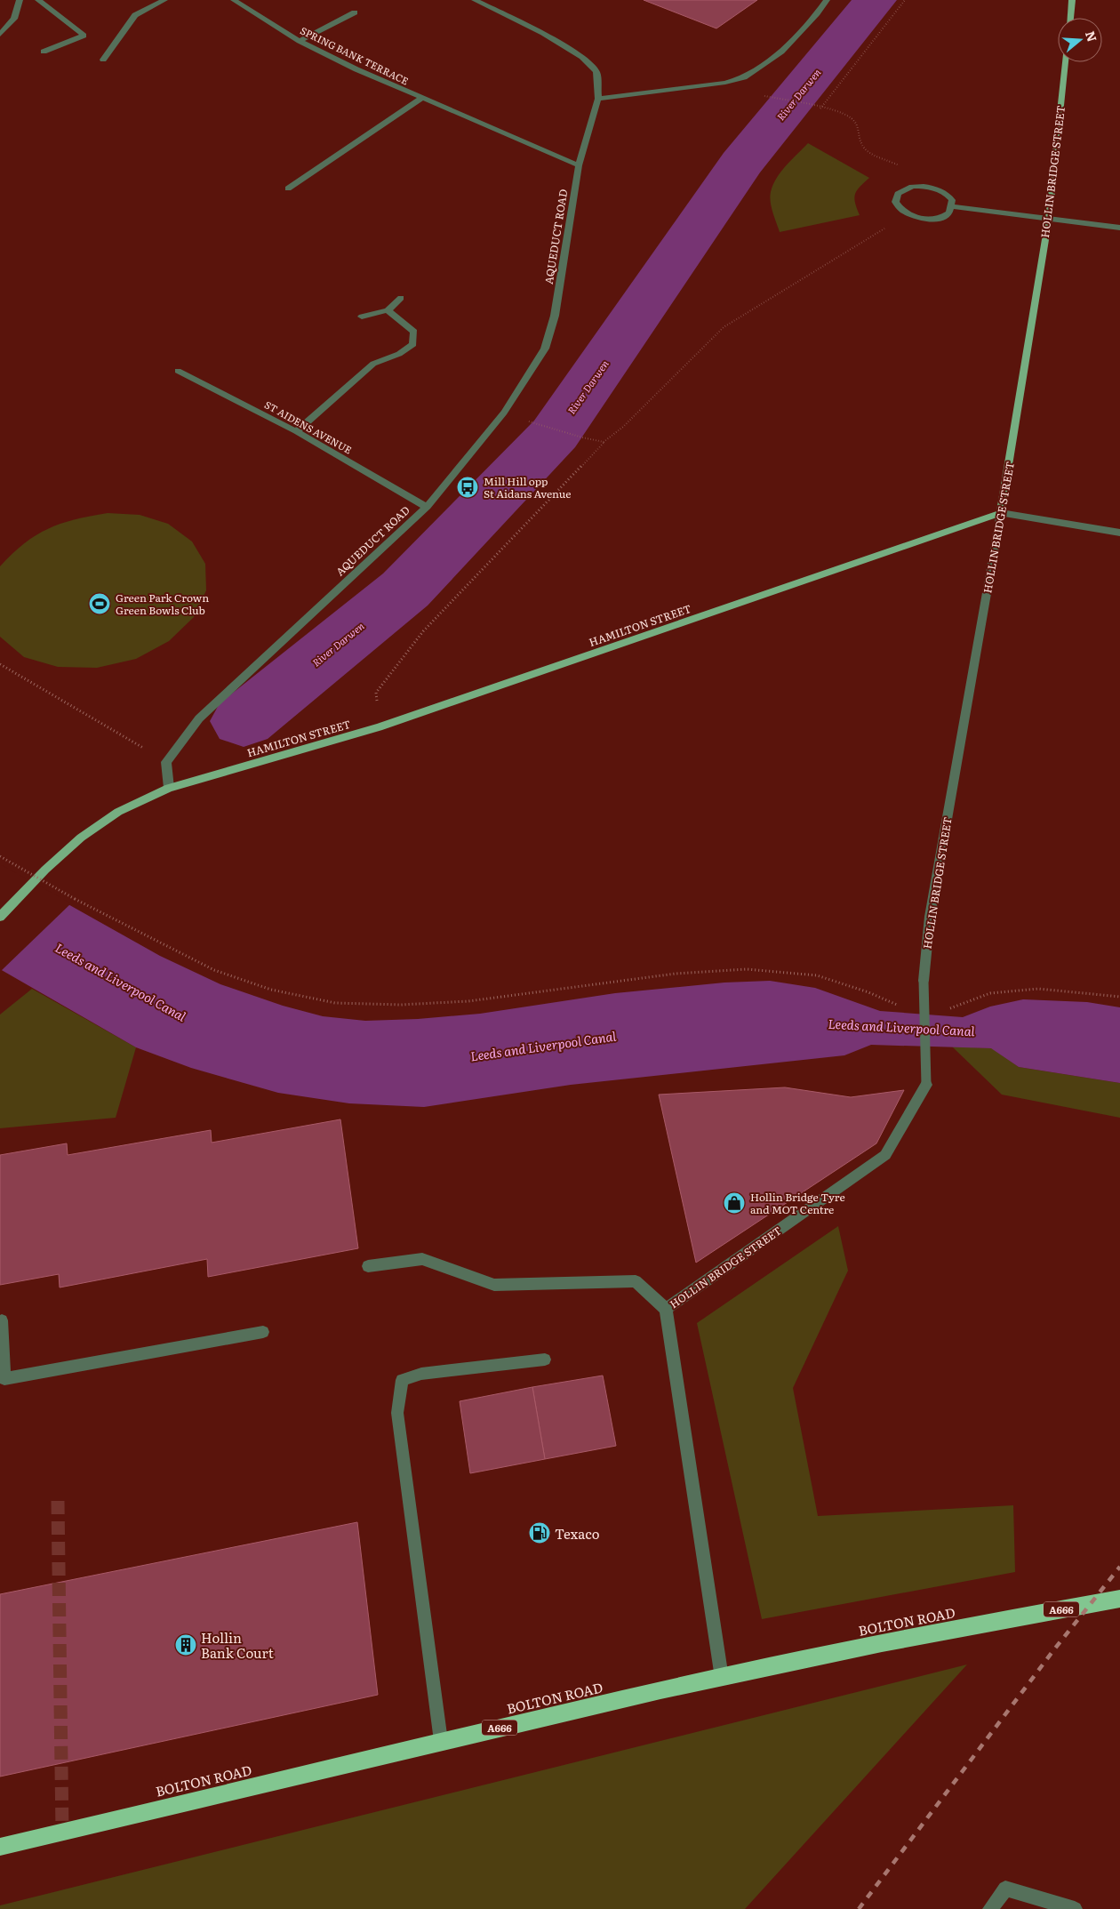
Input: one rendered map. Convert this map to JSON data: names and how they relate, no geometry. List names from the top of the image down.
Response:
{
  "streets": {
    "highway": ["A666", "BOLTON ROAD"],
    "main road": ["HOLLIN BRIDGE STREET", "HAMILTON STREET"],
    "street": ["SPRING BANK TERRACE", "AQUEDUCT ROAD", "ST AIDENS AVENUE"]
  },
  "crossings": [
    ["SPRING BANK TERRACE", "AQUEDUCT ROAD"],
    ["HOLLIN BRIDGE STREET", "HAMILTON STREET"],
    ["HOLLIN BRIDGE STREET", "BOLTON ROAD"],
    ["AQUEDUCT ROAD", "ST AIDENS AVENUE"]
  ],
  "water": ["River Darwen", "Leeds and Liverpool Canal"],
  "places": {
    "bus stop": ["Mill Hill opp St Aidans Avenue"],
    "sports": ["Green Park Crown Green Bowls Club"],
    "shop": ["Hollin Bridge Tyre and MOT Centre"],
    "fuel station": ["Texaco"],
    "building": ["Hollin Bank Court"]
  },
  "north": "right"
}
